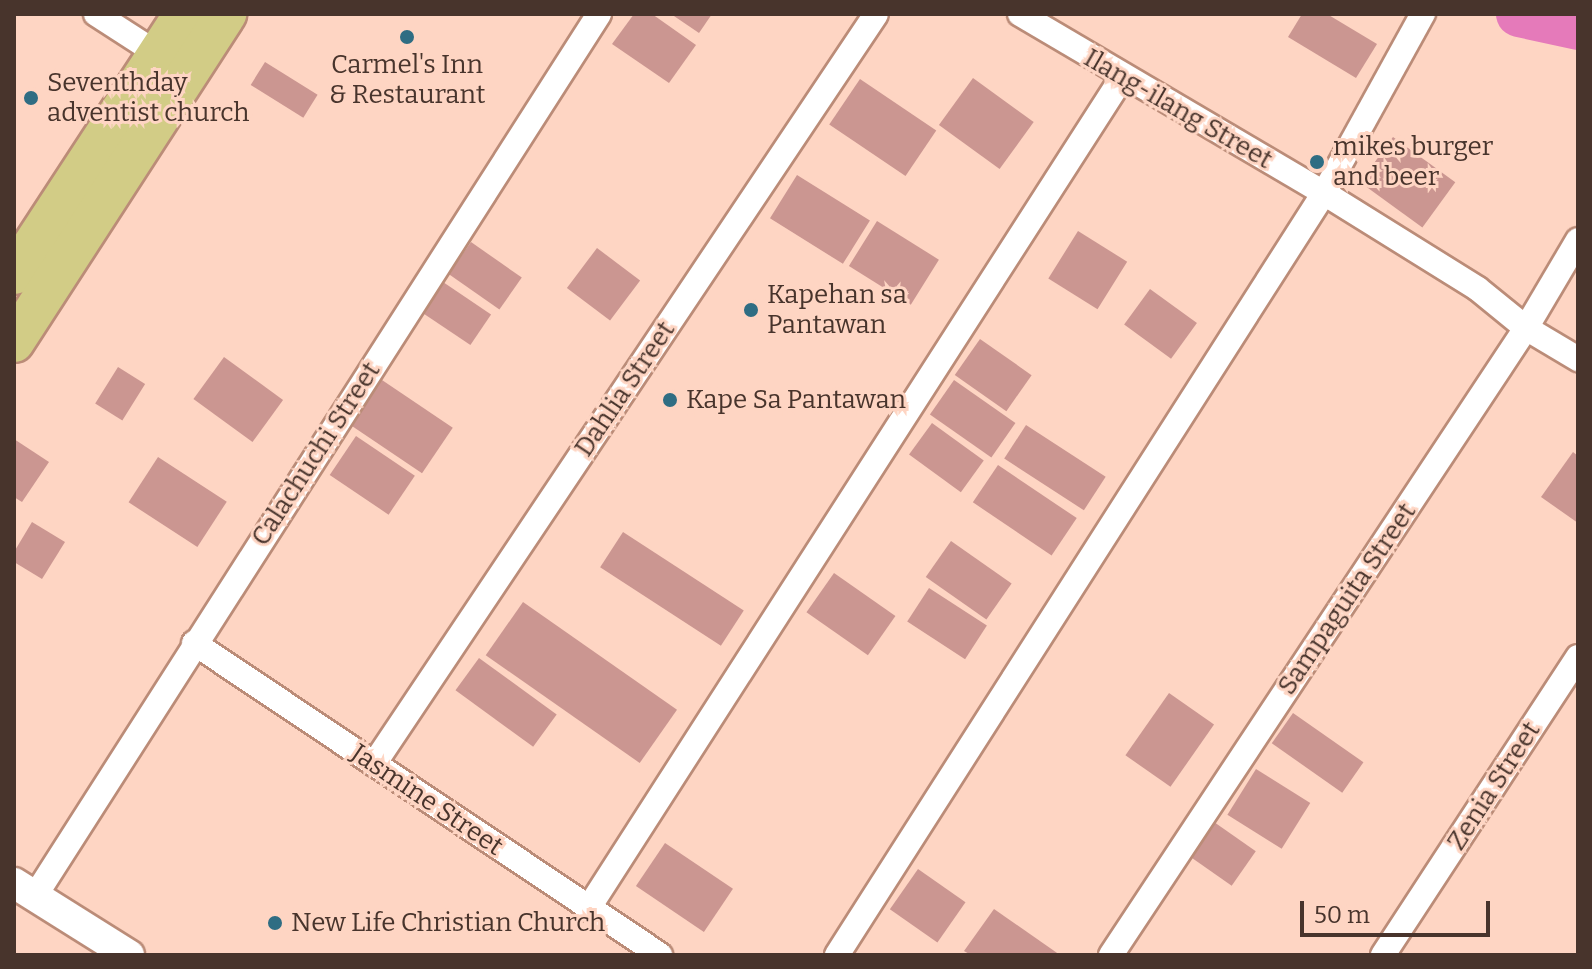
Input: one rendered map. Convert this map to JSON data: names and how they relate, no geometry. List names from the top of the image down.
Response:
{
  "streets": {
    "street": [
      "Ilang-ilang Street",
      "Dahlia Street",
      "Calachuchi Street",
      "Sampaguita Street",
      "Zenia Street",
      "Jasmine Street"
    ]
  },
  "crossings": [
    ["Ilang-ilang Street", "Sampaguita Street"],
    ["Dahlia Street", "Jasmine Street"],
    ["Calachuchi Street", "Jasmine Street"]
  ],
  "places": [
    "Carmel's Inn & Restaurant",
    "Seventhday adventist church",
    "mikes burger and beer",
    "Kapehan sa Pantawan",
    "Kape Sa Pantawan",
    "New Life Christian Church"
  ],
  "scale_bar": "50 m"
}
